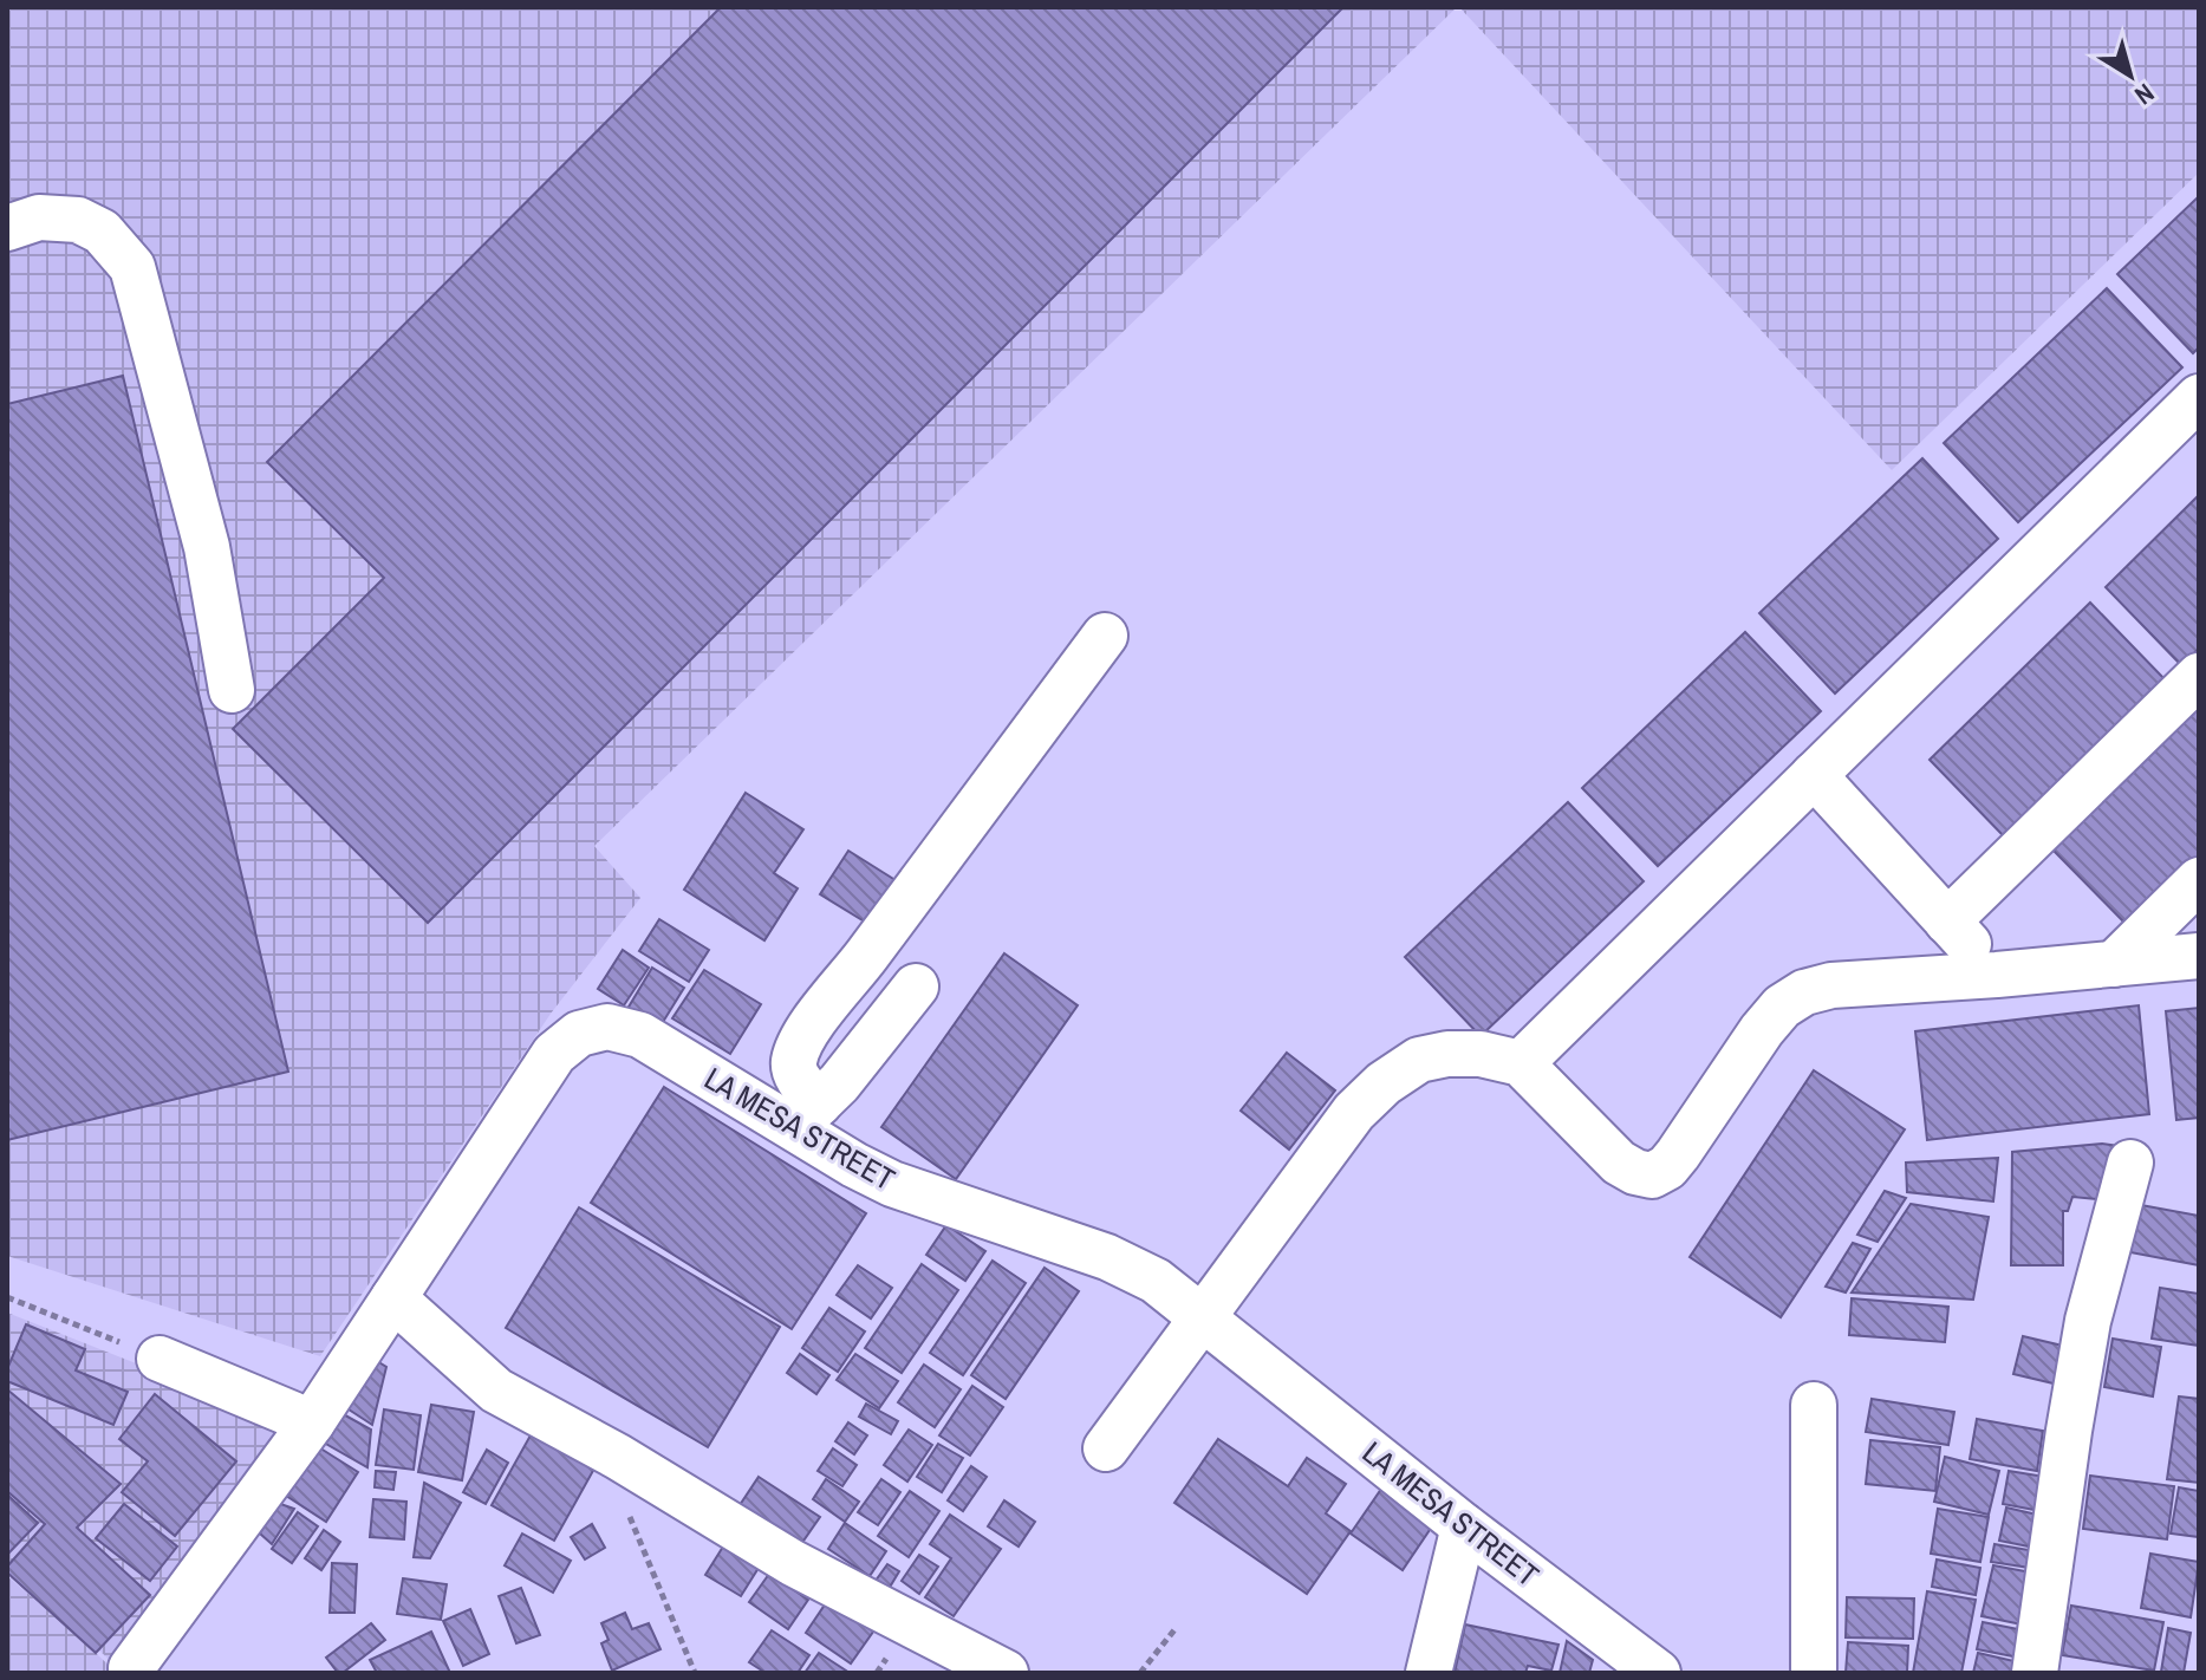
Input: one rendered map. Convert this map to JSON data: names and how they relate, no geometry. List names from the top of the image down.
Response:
{
  "streets": {
    "street": ["LA MESA STREET"]
  },
  "north": "bottom right"
}
